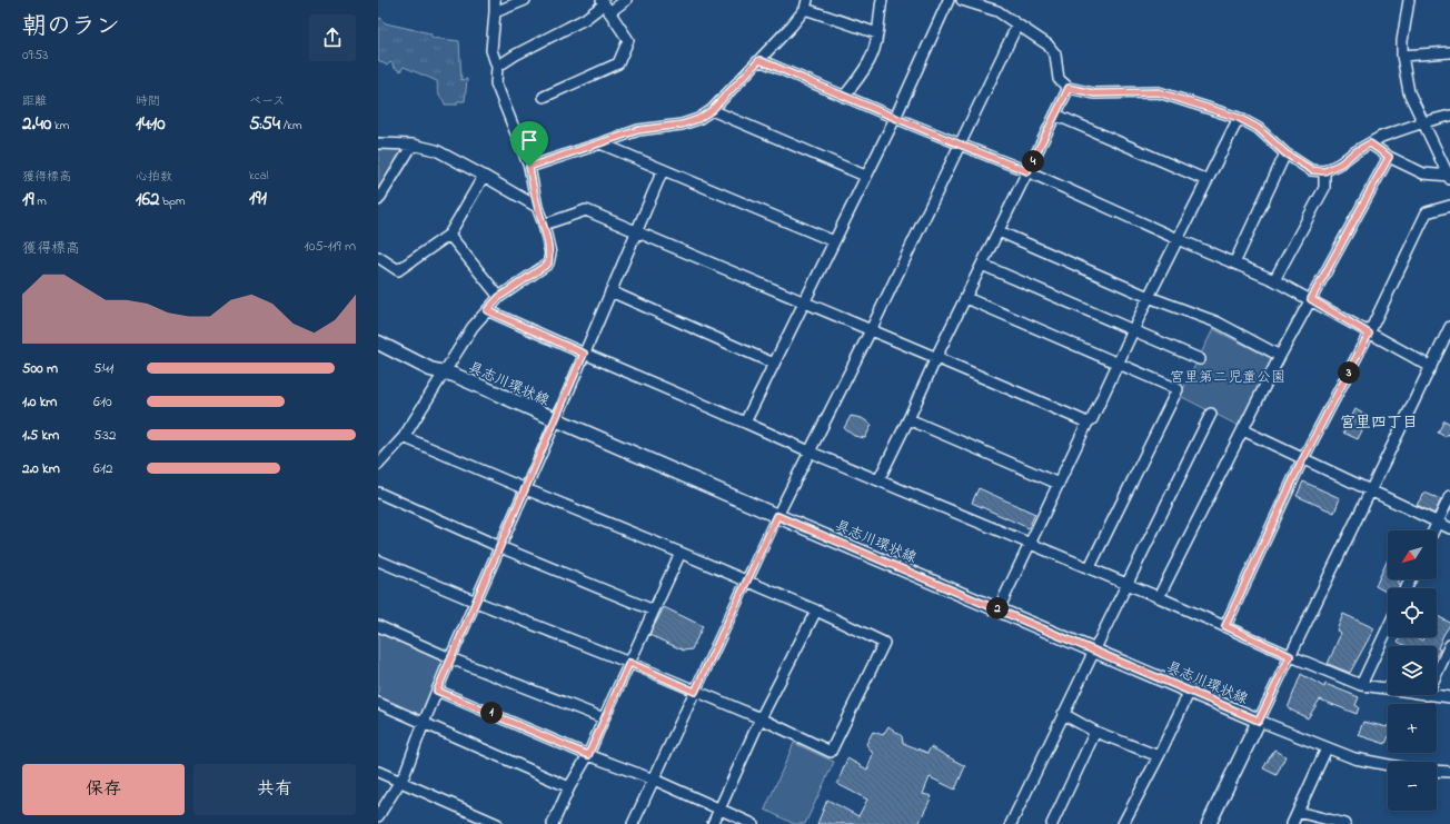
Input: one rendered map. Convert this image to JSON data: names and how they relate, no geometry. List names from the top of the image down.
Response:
{
  "streets": {
    "main road": ["具志川環状線"]
  },
  "districts": ["宮里四丁目"],
  "parks": ["宮里第二児童公園"],
  "north": "bottom left",
  "page": {
    "heading": ["朝のラン", "09:53"],
    "stats": [
      ["距離", "2.40 km"],
      ["時間", "14:10"],
      ["ペース", "5:54 /km"],
      ["獲得標高", "19 m"],
      ["心拍数", "162 bpm"],
      ["kcal", "191"]
    ],
    "pins": [
      "4",
      "3",
      "2",
      "1"
    ],
    "chart": ["獲得標高", "105–119 m"],
    "list": [
      {
        "name": "500 m",
        "note": "5:41"
      },
      {
        "name": "1.0 km",
        "note": "6:10"
      },
      {
        "name": "1.5 km",
        "note": "5:32"
      },
      {
        "name": "2.0 km",
        "note": "6:12"
      }
    ],
    "map_buttons": ["+", "−"],
    "buttons": ["保存", "共有"]
  }
}
